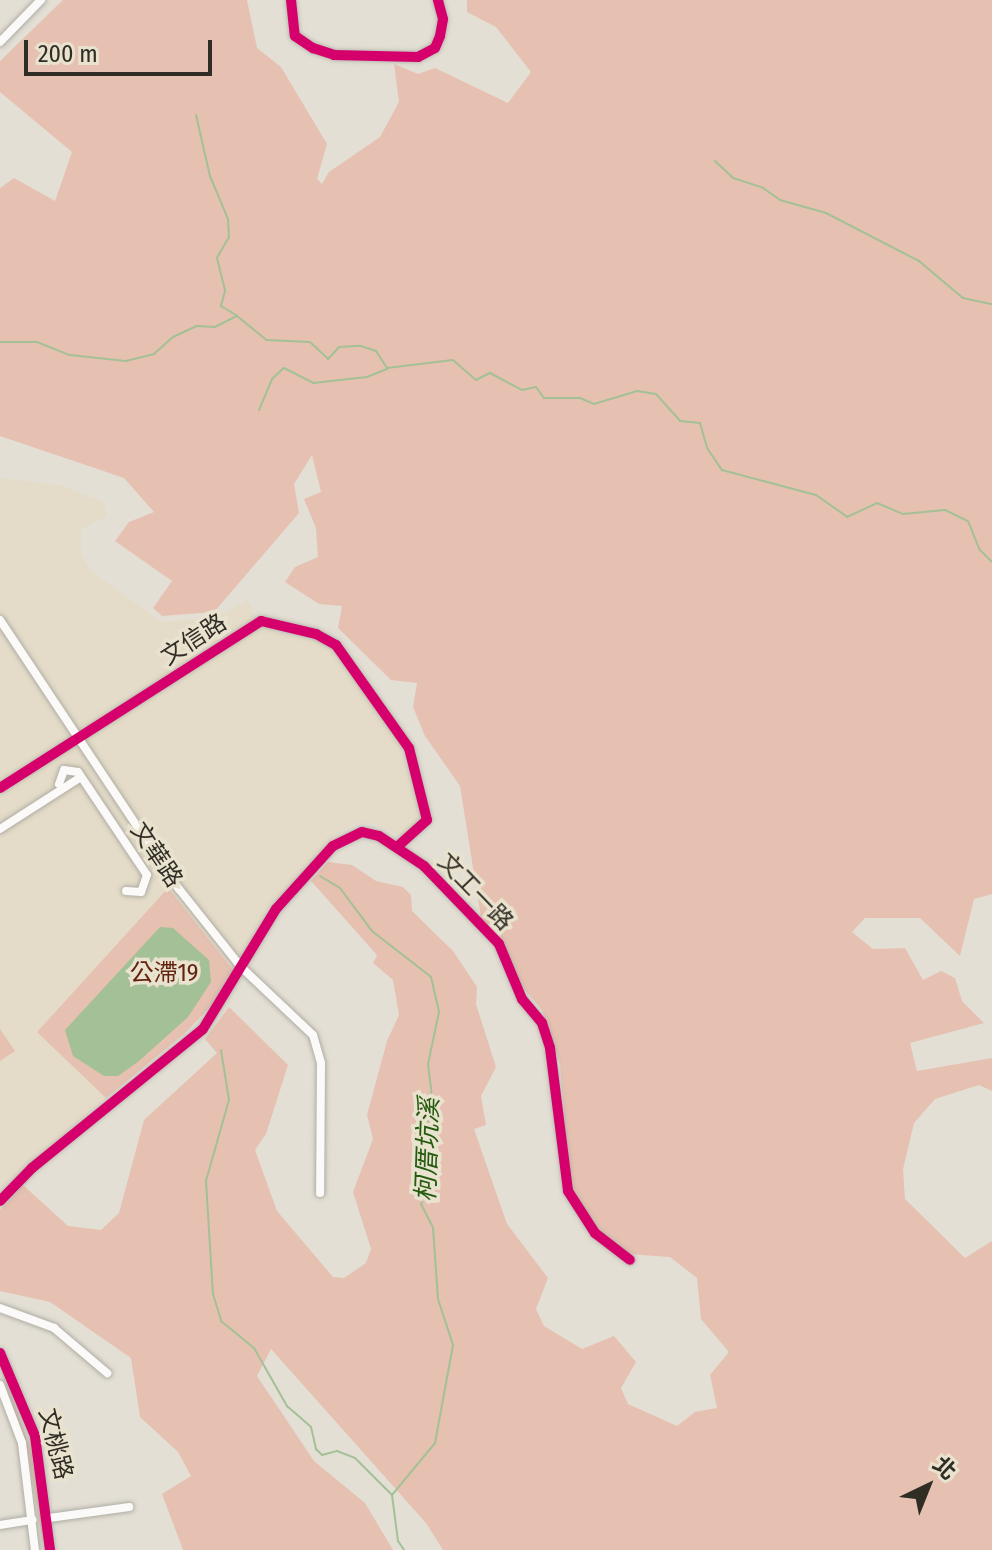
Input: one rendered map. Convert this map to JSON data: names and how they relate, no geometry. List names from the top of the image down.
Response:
{
  "streets": {
    "street": [
      "文信路",
      "文華路",
      "文工一路",
      "文桃路"
    ]
  },
  "crossings": [
    ["文信路", "文華路"],
    ["文信路", "文工一路"],
    ["文華路", "文工一路"]
  ],
  "water": ["柯厝坑溪"],
  "parks": ["公滯19"],
  "scale_bar": "200 m",
  "north": "top right"
}
